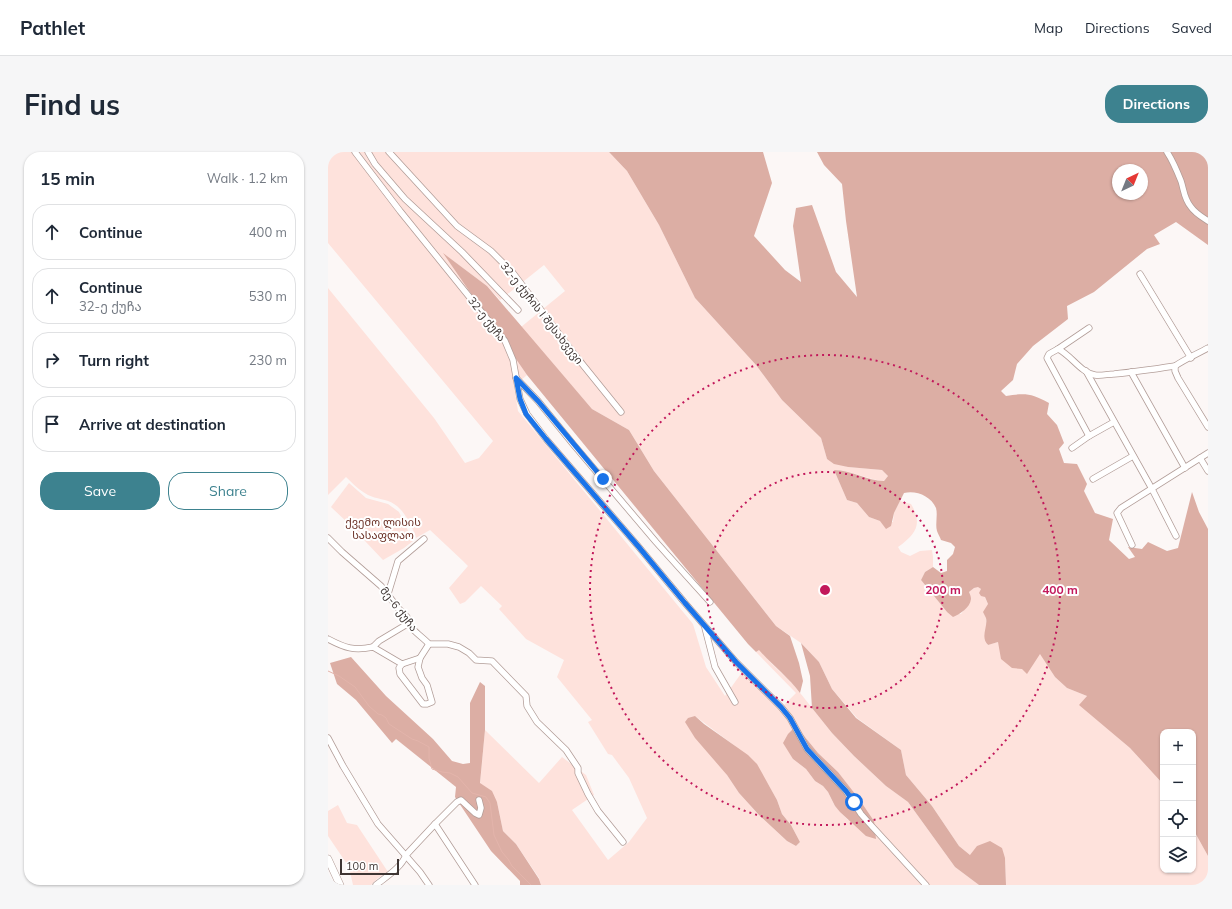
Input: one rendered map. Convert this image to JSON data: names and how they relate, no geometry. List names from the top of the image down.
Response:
{
  "streets": {
    "street": ["32-ე ქუჩის I შესახვევი", "32-ე ქუჩა", "მე-6 ქუჩა"]
  },
  "parks": ["ქვემო ლისის სასაფლაო"],
  "scale_bar": "100 m",
  "north": "top right",
  "page": {
    "header": "Pathlet",
    "nav": ["Map", "Directions", "Saved"],
    "buttons": [
      "Directions",
      ["Save", "Share"]
    ],
    "title": "Find us",
    "heading": ["15 min", "Walk · 1.2 km"],
    "list": [
      ["Continue", "400 m"],
      ["Continue", "32-ე ქუჩა", "530 m"],
      ["Turn right", "230 m"],
      "Arrive at destination"
    ],
    "map_buttons": ["+", "−"],
    "scale": "100 m"
  },
  "rings": ["200 m", "400 m"]
}
